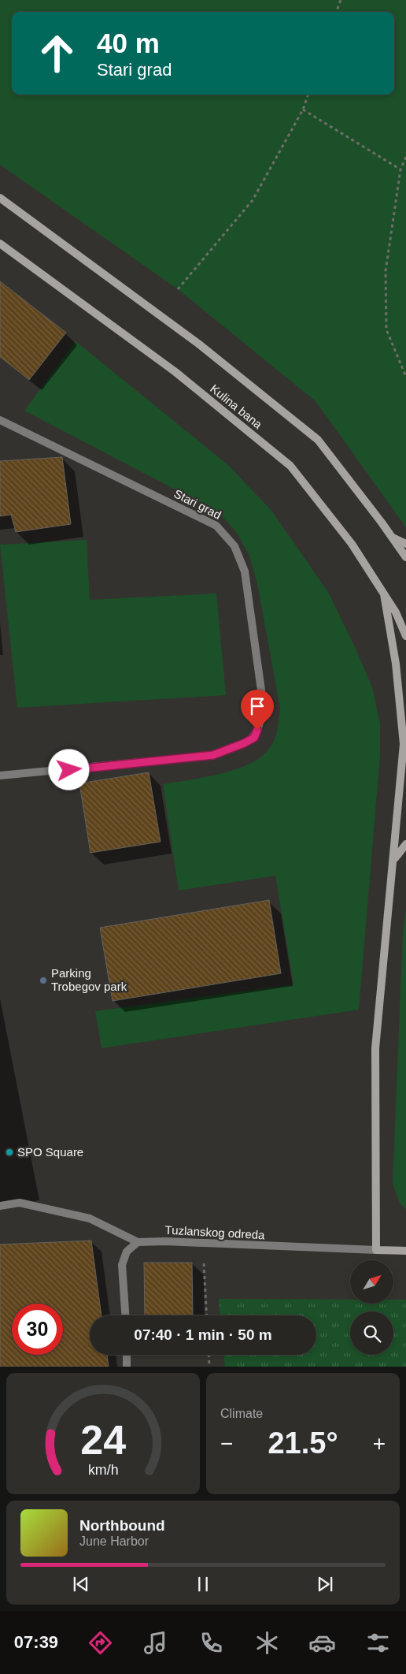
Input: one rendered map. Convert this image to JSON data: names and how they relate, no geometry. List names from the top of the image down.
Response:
{
  "streets": {
    "main road": ["Kulina bana"],
    "street": ["Stari grad", "Tuzlanskog odreda"]
  },
  "places": ["Parking Trobegov park", "SPO Square"],
  "north": "top right",
  "page": {
    "turn": ["40 m", "Stari grad"],
    "limit": "30",
    "trip": "07:40 · 1 min · 50 m",
    "tile": "Climate",
    "heat": ["−", "21.5°", "+"],
    "song": ["Northbound", "June Harbor"],
    "tabs": "07:39",
    "gauge": ["24", "km/h"]
  }
}
